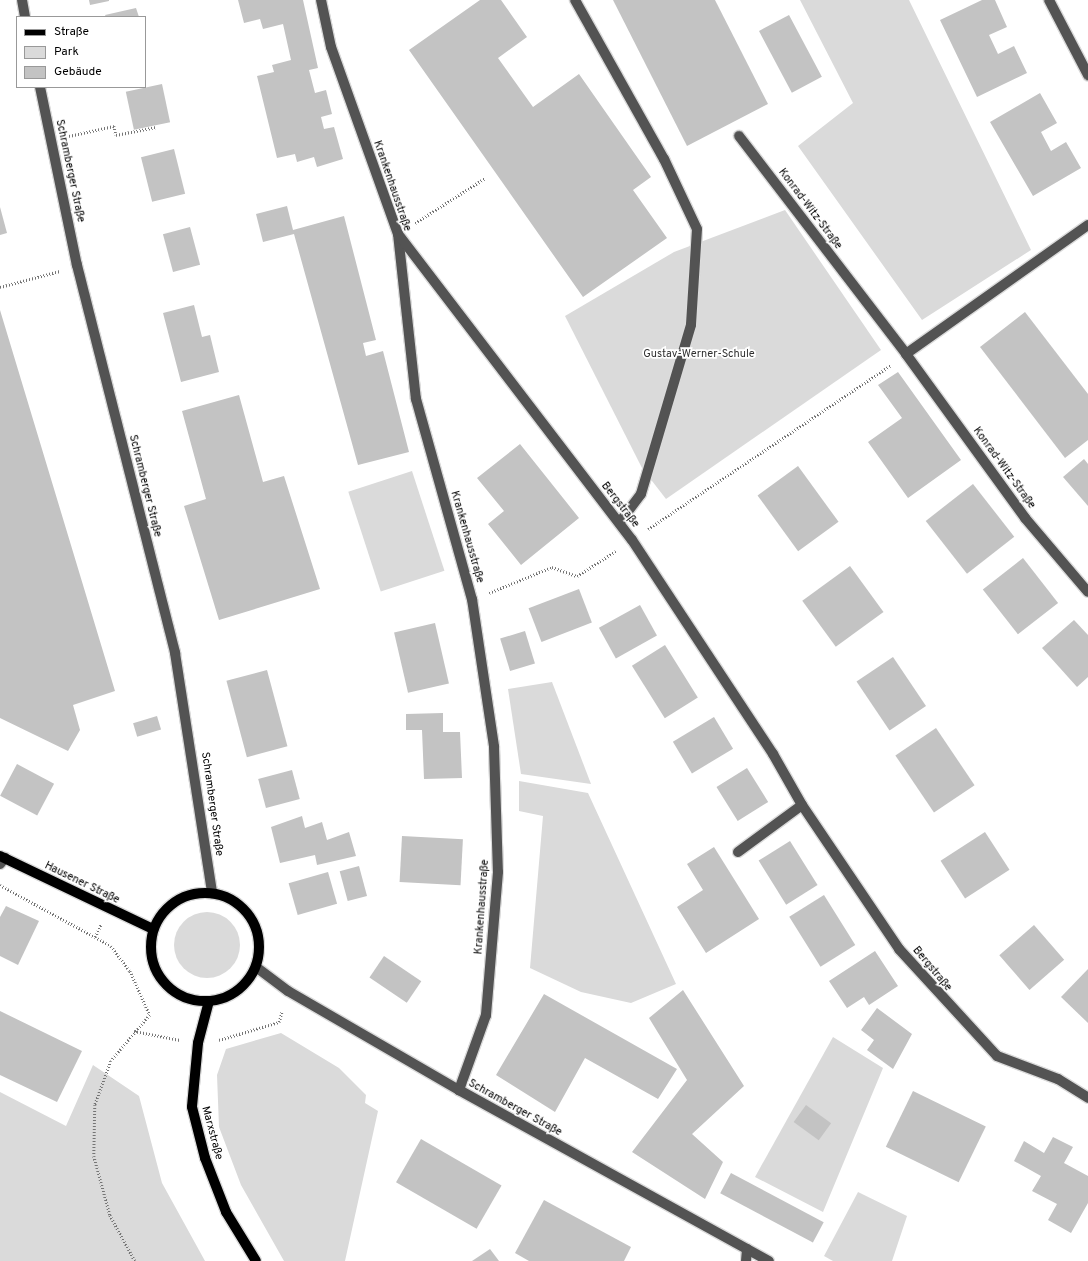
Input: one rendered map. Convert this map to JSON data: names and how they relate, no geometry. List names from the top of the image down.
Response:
{
  "streets": {
    "main road": ["Hausener Straße", "Marxstraße"],
    "street": [
      "Schramberger Straße",
      "Krankenhausstraße",
      "Konrad-Witz-Straße",
      "Bergstraße"
    ]
  },
  "crossings": [
    ["Schramberger Straße", "Krankenhausstraße"],
    ["Schramberger Straße", "Hausener Straße"],
    ["Schramberger Straße", "Marxstraße"],
    ["Krankenhausstraße", "Bergstraße"],
    ["Hausener Straße", "Marxstraße"]
  ],
  "parks": ["Gustav-Werner-Schule"],
  "legend": ["Straße", "Park", "Gebäude"]
}
